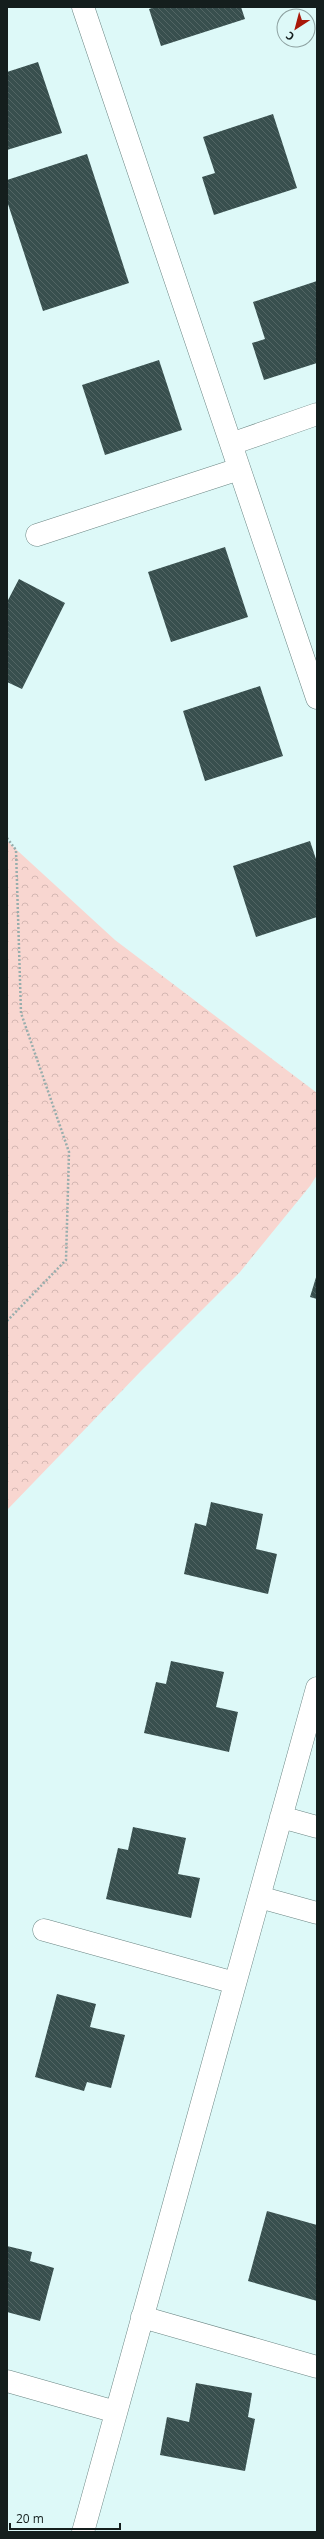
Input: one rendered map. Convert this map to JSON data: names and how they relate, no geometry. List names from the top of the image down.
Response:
{
  "scale_bar": "20 m",
  "north": "bottom left"
}
